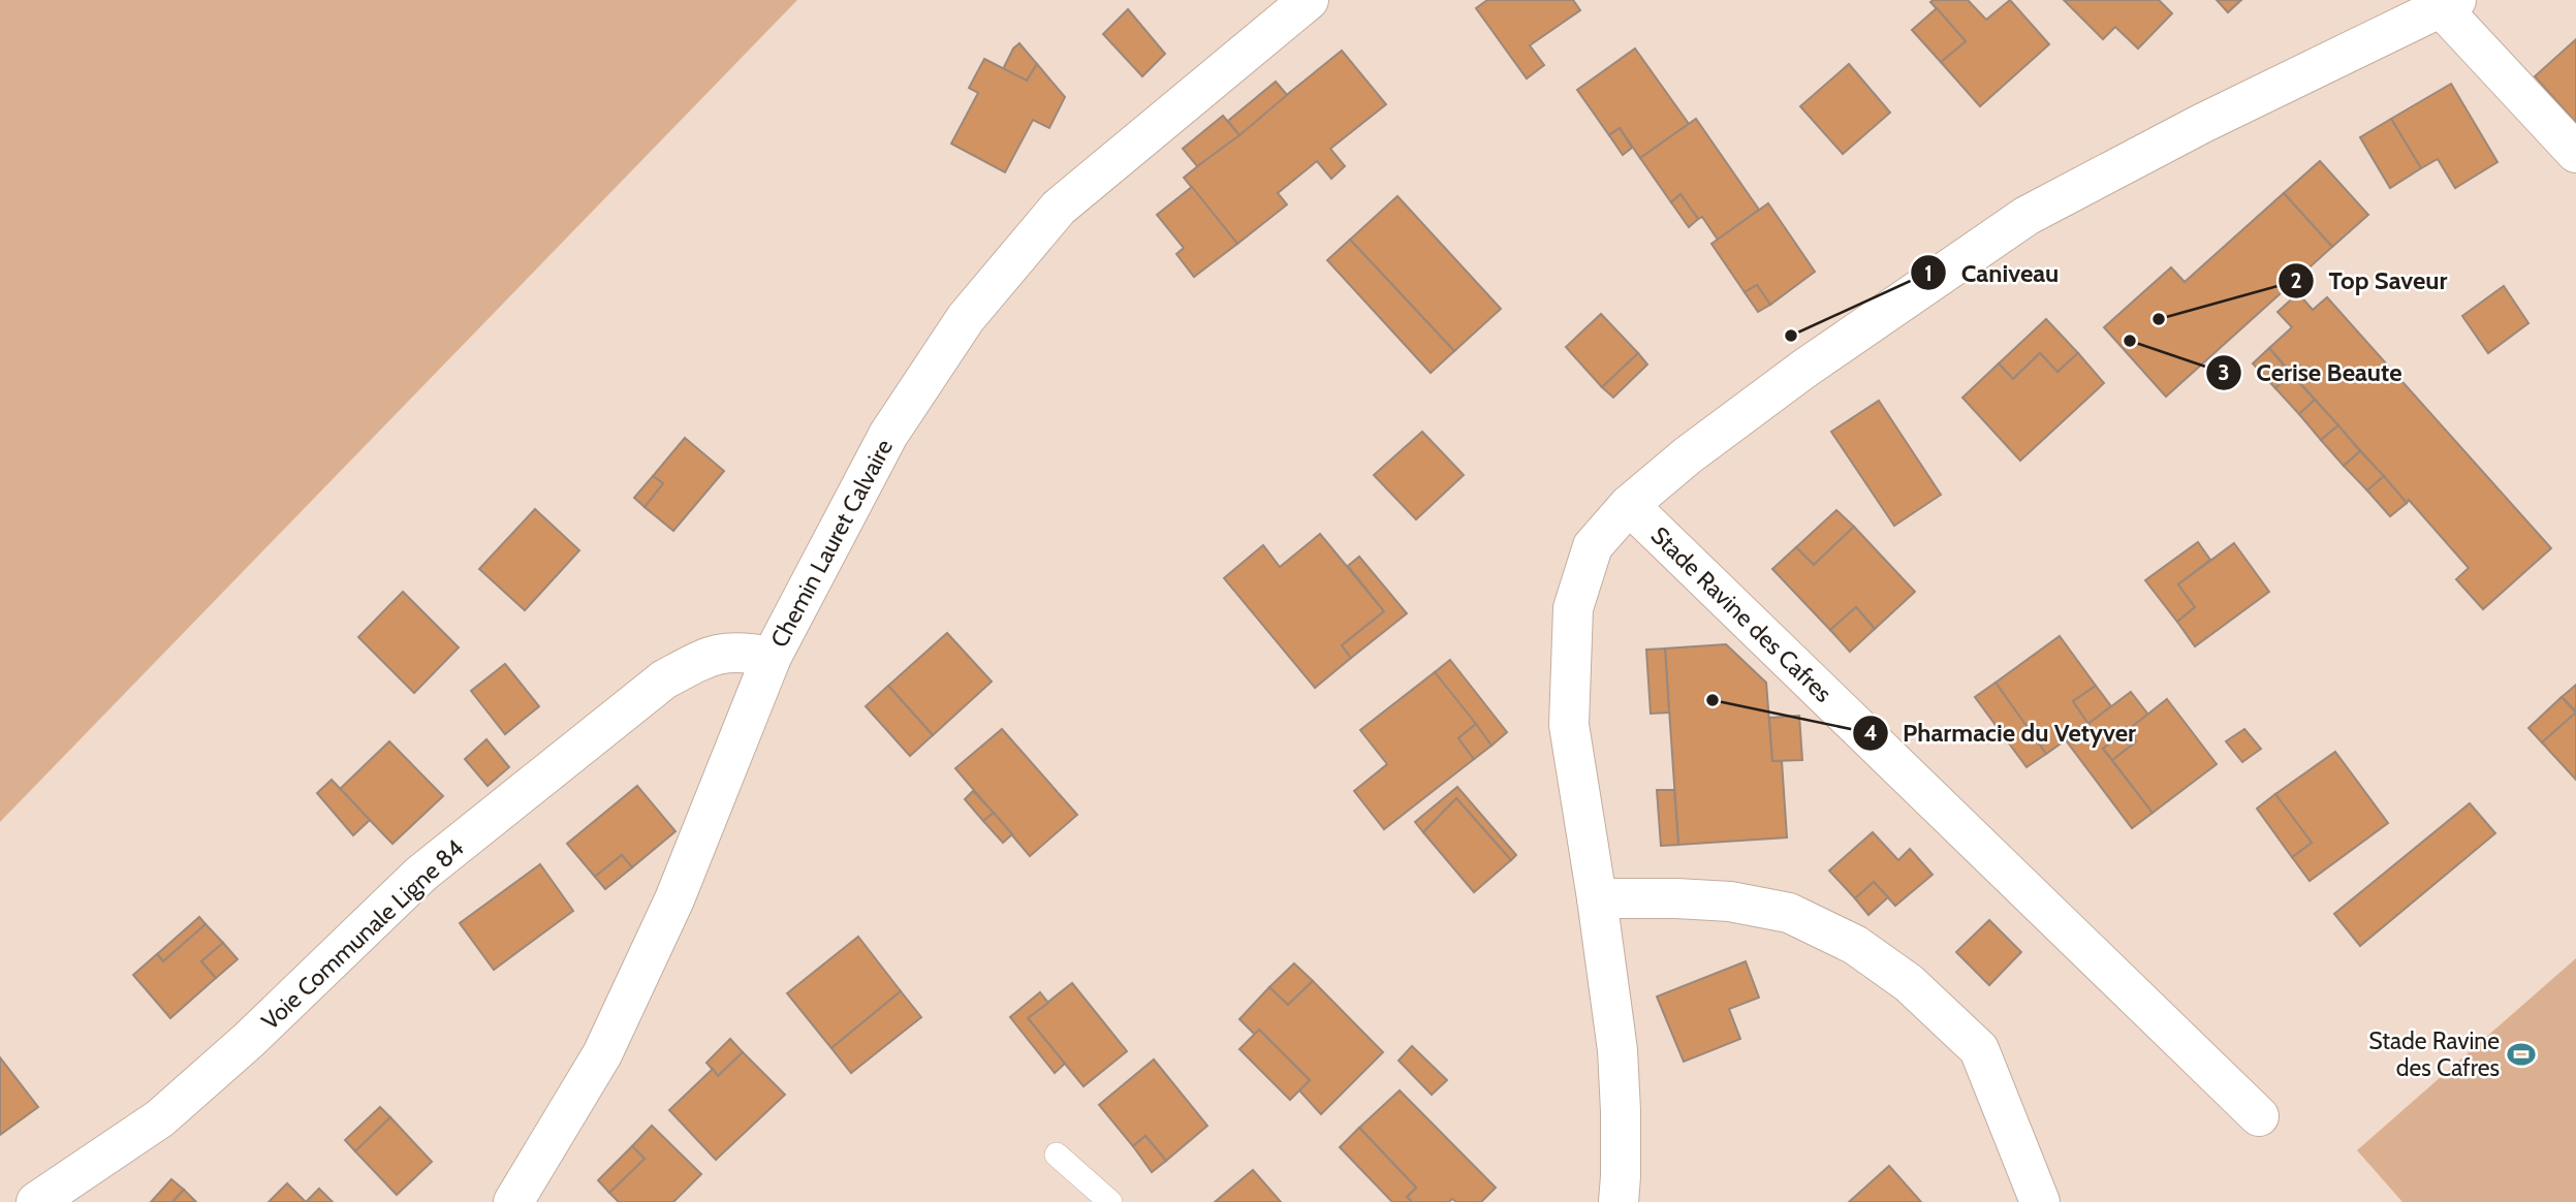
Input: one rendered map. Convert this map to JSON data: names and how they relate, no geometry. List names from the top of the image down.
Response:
{
  "streets": {
    "street": ["Chemin Lauret Calvaire", "Stade Ravine des Cafres", "Voie Communale Ligne 84"]
  },
  "crossings": [
    ["Chemin Lauret Calvaire", "Voie Communale Ligne 84"]
  ],
  "places": {
    "other": [
      "Top Saveur",
      "Caniveau",
      "Cerise Beaute",
      "Pharmacie du Vetyver"
    ],
    "sports": ["Stade Ravine des Cafres"]
  }
}
